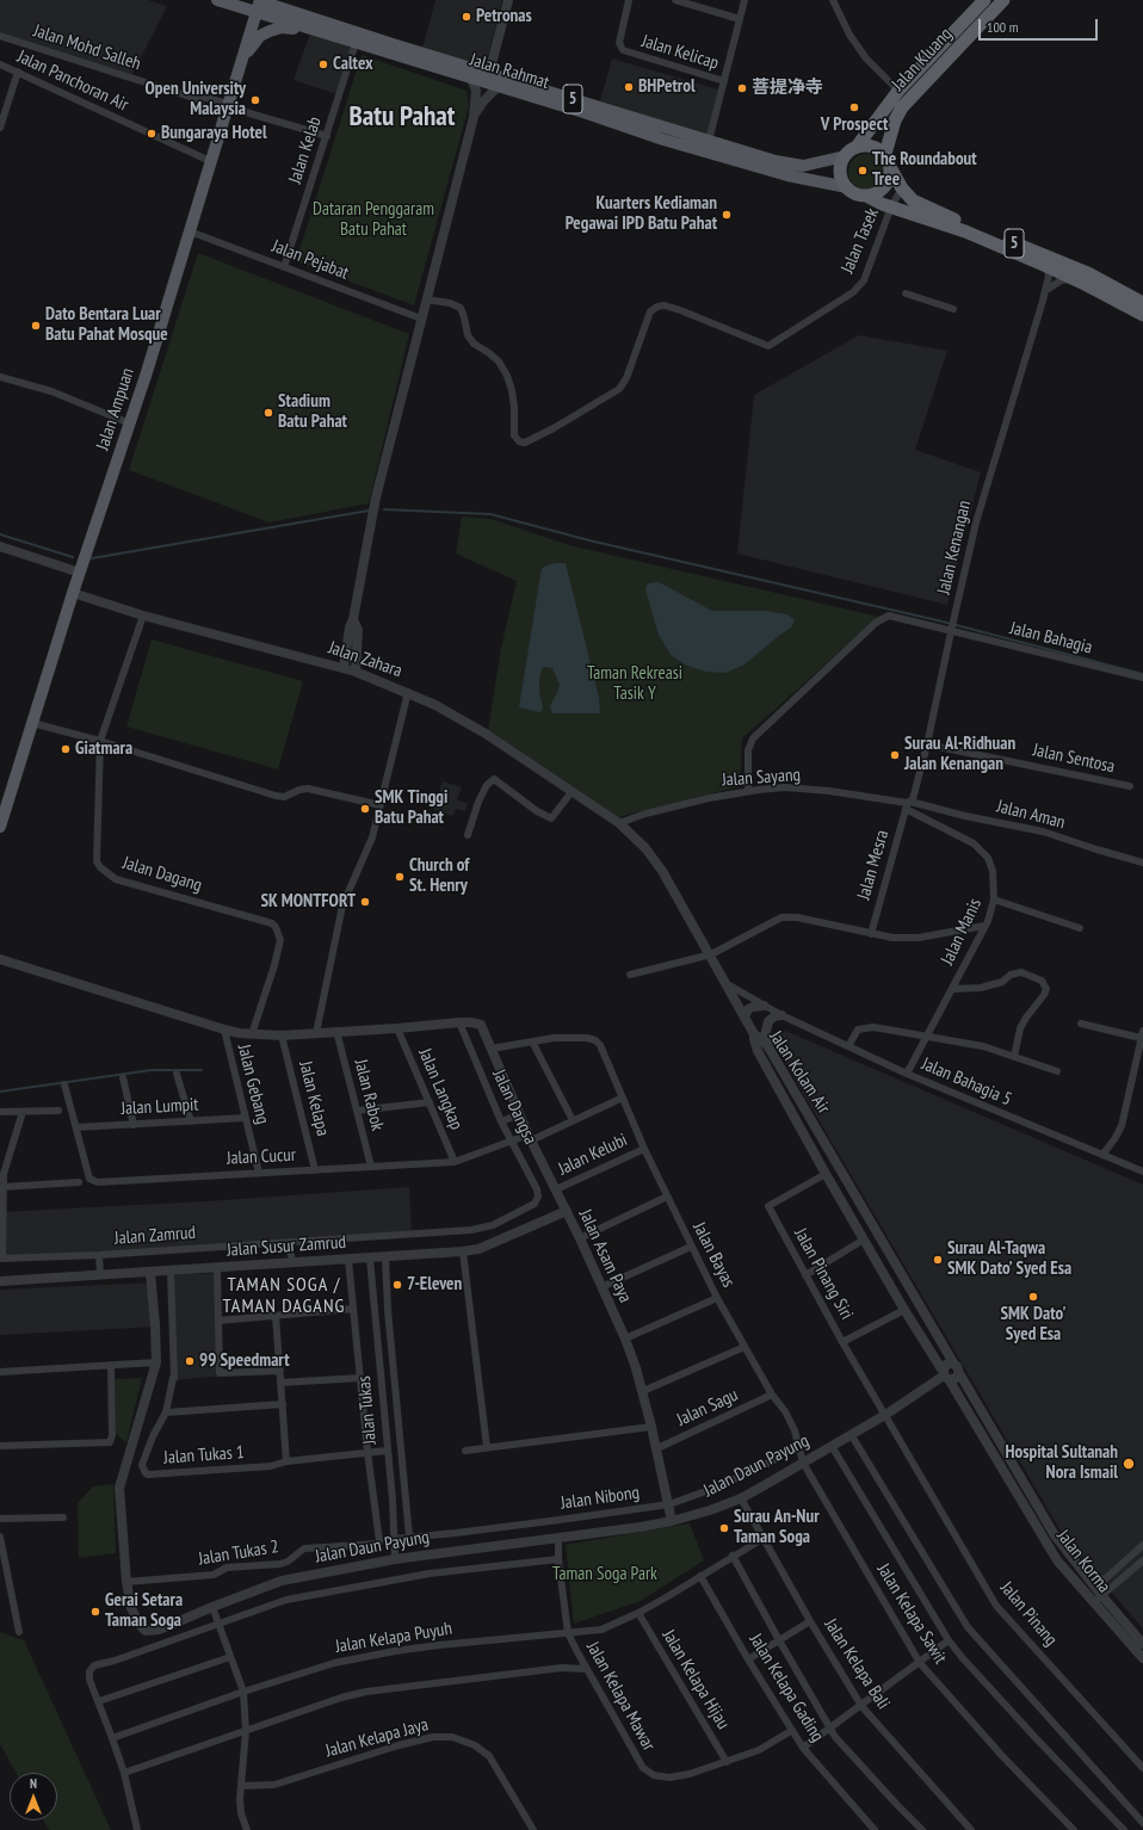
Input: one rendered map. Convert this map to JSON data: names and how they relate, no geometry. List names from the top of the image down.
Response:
{
  "streets": {
    "highway": ["Jalan Kluang", "5"],
    "main road": ["Jalan Rahmat", "Jalan Ampuan"],
    "street": [
      "Jalan Mohd Salleh",
      "Jalan Kelicap",
      "Jalan Panchoran Air",
      "Jalan Kelab",
      "Jalan Tasek",
      "Jalan Pejabat",
      "Jalan Kenangan",
      "Jalan Bahagia",
      "Jalan Zahara",
      "Jalan Sentosa",
      "Jalan Sayang",
      "Jalan Aman",
      "Jalan Mesra",
      "Jalan Dagang",
      "Jalan Manis",
      "Jalan Kolam Air",
      "Jalan Bahagia 5",
      "Jalan Gebang",
      "Jalan Langkap",
      "Jalan Rabok",
      "Jalan Kelapa",
      "Jalan Lumpit",
      "Jalan Dangsa",
      "Jalan Kelubi",
      "Jalan Cucur",
      "Jalan Zamrud",
      "Jalan Susur Zamrud",
      "Jalan Bayas",
      "Jalan Asam Paya",
      "Jalan Pinang Siri",
      "Jalan Sagu",
      "Jalan Tukas",
      "Jalan Tukas 1",
      "Jalan Daun Payung",
      "Jalan Nibong",
      "Jalan Tukas 2",
      "Jalan Korma",
      "Jalan Kelapa Sawit",
      "Jalan Pinang",
      "Jalan Kelapa Puyuh",
      "Jalan Kelapa Bali",
      "Jalan Kelapa Hijau",
      "Jalan Kelapa Gading",
      "Jalan Kelapa Mawar",
      "Jalan Kelapa Jaya"
    ]
  },
  "crossings": [
    ["Jalan Mohd Salleh", "Jalan Kelab"],
    ["Jalan Mohd Salleh", "Jalan Ampuan"],
    ["Jalan Kluang", "Jalan Rahmat"],
    ["Jalan Kluang", "5"],
    ["Jalan Rahmat", "5"],
    ["Jalan Rahmat", "Jalan Kelab"],
    ["Jalan Rahmat", "Jalan Ampuan"],
    ["Jalan Panchoran Air", "Jalan Ampuan"],
    ["5", "Jalan Tasek"],
    ["5", "Jalan Kenangan"],
    ["Jalan Kelab", "Jalan Pejabat"],
    ["Jalan Pejabat", "Jalan Ampuan"],
    ["Jalan Ampuan", "Jalan Zahara"],
    ["Jalan Kenangan", "Jalan Bahagia"],
    ["Jalan Kenangan", "Jalan Sentosa"],
    ["Jalan Kenangan", "Jalan Sayang"],
    ["Jalan Kenangan", "Jalan Aman"],
    ["Jalan Kenangan", "Jalan Mesra"],
    ["Jalan Kenangan", "Jalan Manis"],
    ["Jalan Bahagia", "Jalan Sayang"],
    ["Jalan Zahara", "Jalan Sayang"],
    ["Jalan Zahara", "Jalan Dagang"],
    ["Jalan Zahara", "Jalan Kolam Air"],
    ["Jalan Zahara", "Jalan Bahagia 5"],
    ["Jalan Sayang", "Jalan Aman"],
    ["Jalan Sayang", "Jalan Mesra"],
    ["Jalan Sayang", "Jalan Manis"],
    ["Jalan Aman", "Jalan Mesra"],
    ["Jalan Aman", "Jalan Manis"],
    ["Jalan Mesra", "Jalan Manis"],
    ["Jalan Manis", "Jalan Bahagia 5"],
    ["Jalan Kolam Air", "Jalan Pinang Siri"],
    ["Jalan Kolam Air", "Jalan Daun Payung"],
    ["Jalan Kolam Air", "Jalan Korma"],
    ["Jalan Gebang", "Jalan Lumpit"],
    ["Jalan Gebang", "Jalan Cucur"],
    ["Jalan Langkap", "Jalan Cucur"],
    ["Jalan Rabok", "Jalan Cucur"],
    ["Jalan Kelapa", "Jalan Cucur"],
    ["Jalan Lumpit", "Jalan Cucur"],
    ["Jalan Dangsa", "Jalan Cucur"],
    ["Jalan Dangsa", "Jalan Zamrud"],
    ["Jalan Dangsa", "Jalan Asam Paya"],
    ["Jalan Kelubi", "Jalan Bayas"],
    ["Jalan Kelubi", "Jalan Asam Paya"],
    ["Jalan Cucur", "Jalan Bayas"],
    ["Jalan Cucur", "Jalan Asam Paya"],
    ["Jalan Susur Zamrud", "Jalan Asam Paya"],
    ["Jalan Susur Zamrud", "Jalan Tukas"],
    ["Jalan Susur Zamrud", "Jalan Tukas 1"],
    ["Jalan Susur Zamrud", "Jalan Daun Payung"],
    ["Jalan Bayas", "Jalan Asam Paya"],
    ["Jalan Bayas", "Jalan Sagu"],
    ["Jalan Bayas", "Jalan Daun Payung"],
    ["Jalan Bayas", "Jalan Nibong"],
    ["Jalan Bayas", "Jalan Kelapa Sawit"],
    ["Jalan Asam Paya", "Jalan Sagu"],
    ["Jalan Asam Paya", "Jalan Daun Payung"],
    ["Jalan Asam Paya", "Jalan Nibong"],
    ["Jalan Pinang Siri", "Jalan Daun Payung"],
    ["Jalan Pinang Siri", "Jalan Pinang"],
    ["Jalan Tukas", "Jalan Tukas 1"],
    ["Jalan Tukas", "Jalan Daun Payung"],
    ["Jalan Tukas", "Jalan Nibong"],
    ["Jalan Tukas 1", "Jalan Tukas 2"],
    ["Jalan Daun Payung", "Jalan Tukas 2"],
    ["Jalan Daun Payung", "Jalan Korma"],
    ["Jalan Daun Payung", "Jalan Kelapa Sawit"],
    ["Jalan Daun Payung", "Jalan Pinang"],
    ["Jalan Daun Payung", "Jalan Kelapa Bali"],
    ["Jalan Daun Payung", "Jalan Kelapa Mawar"],
    ["Jalan Kelapa Puyuh", "Jalan Kelapa Bali"],
    ["Jalan Kelapa Puyuh", "Jalan Kelapa Hijau"],
    ["Jalan Kelapa Puyuh", "Jalan Kelapa Gading"],
    ["Jalan Kelapa Puyuh", "Jalan Kelapa Mawar"],
    ["Jalan Kelapa Hijau", "Jalan Kelapa Mawar"],
    ["Jalan Kelapa Gading", "Jalan Kelapa Mawar"]
  ],
  "districts": ["Batu Pahat", "TAMAN SOGA / TAMAN DAGANG"],
  "parks": ["Dataran Penggaram Batu Pahat", "Taman Rekreasi Tasik Y", "Taman Soga Park"],
  "places": [
    "Petronas",
    "Caltex",
    "BHPetrol",
    "菩提净寺",
    "Open University Malaysia",
    "V Prospect",
    "Bungaraya Hotel",
    "The Roundabout Tree",
    "Kuarters Kediaman Pegawai IPD Batu Pahat",
    "Dato Bentara Luar Batu Pahat Mosque",
    "Stadium Batu Pahat",
    "Giatmara",
    "Surau Al-Ridhuan Jalan Kenangan",
    "SMK Tinggi Batu Pahat",
    "Church of St. Henry",
    "SK MONTFORT",
    "Surau Al-Taqwa SMK Dato’ Syed Esa",
    "7-Eleven",
    "SMK Dato' Syed Esa",
    "99 Speedmart",
    "Hospital Sultanah Nora Ismail",
    "Surau An-Nur Taman Soga",
    "Gerai Setara Taman Soga"
  ],
  "scale_bar": "100 m",
  "north": "top"
}
